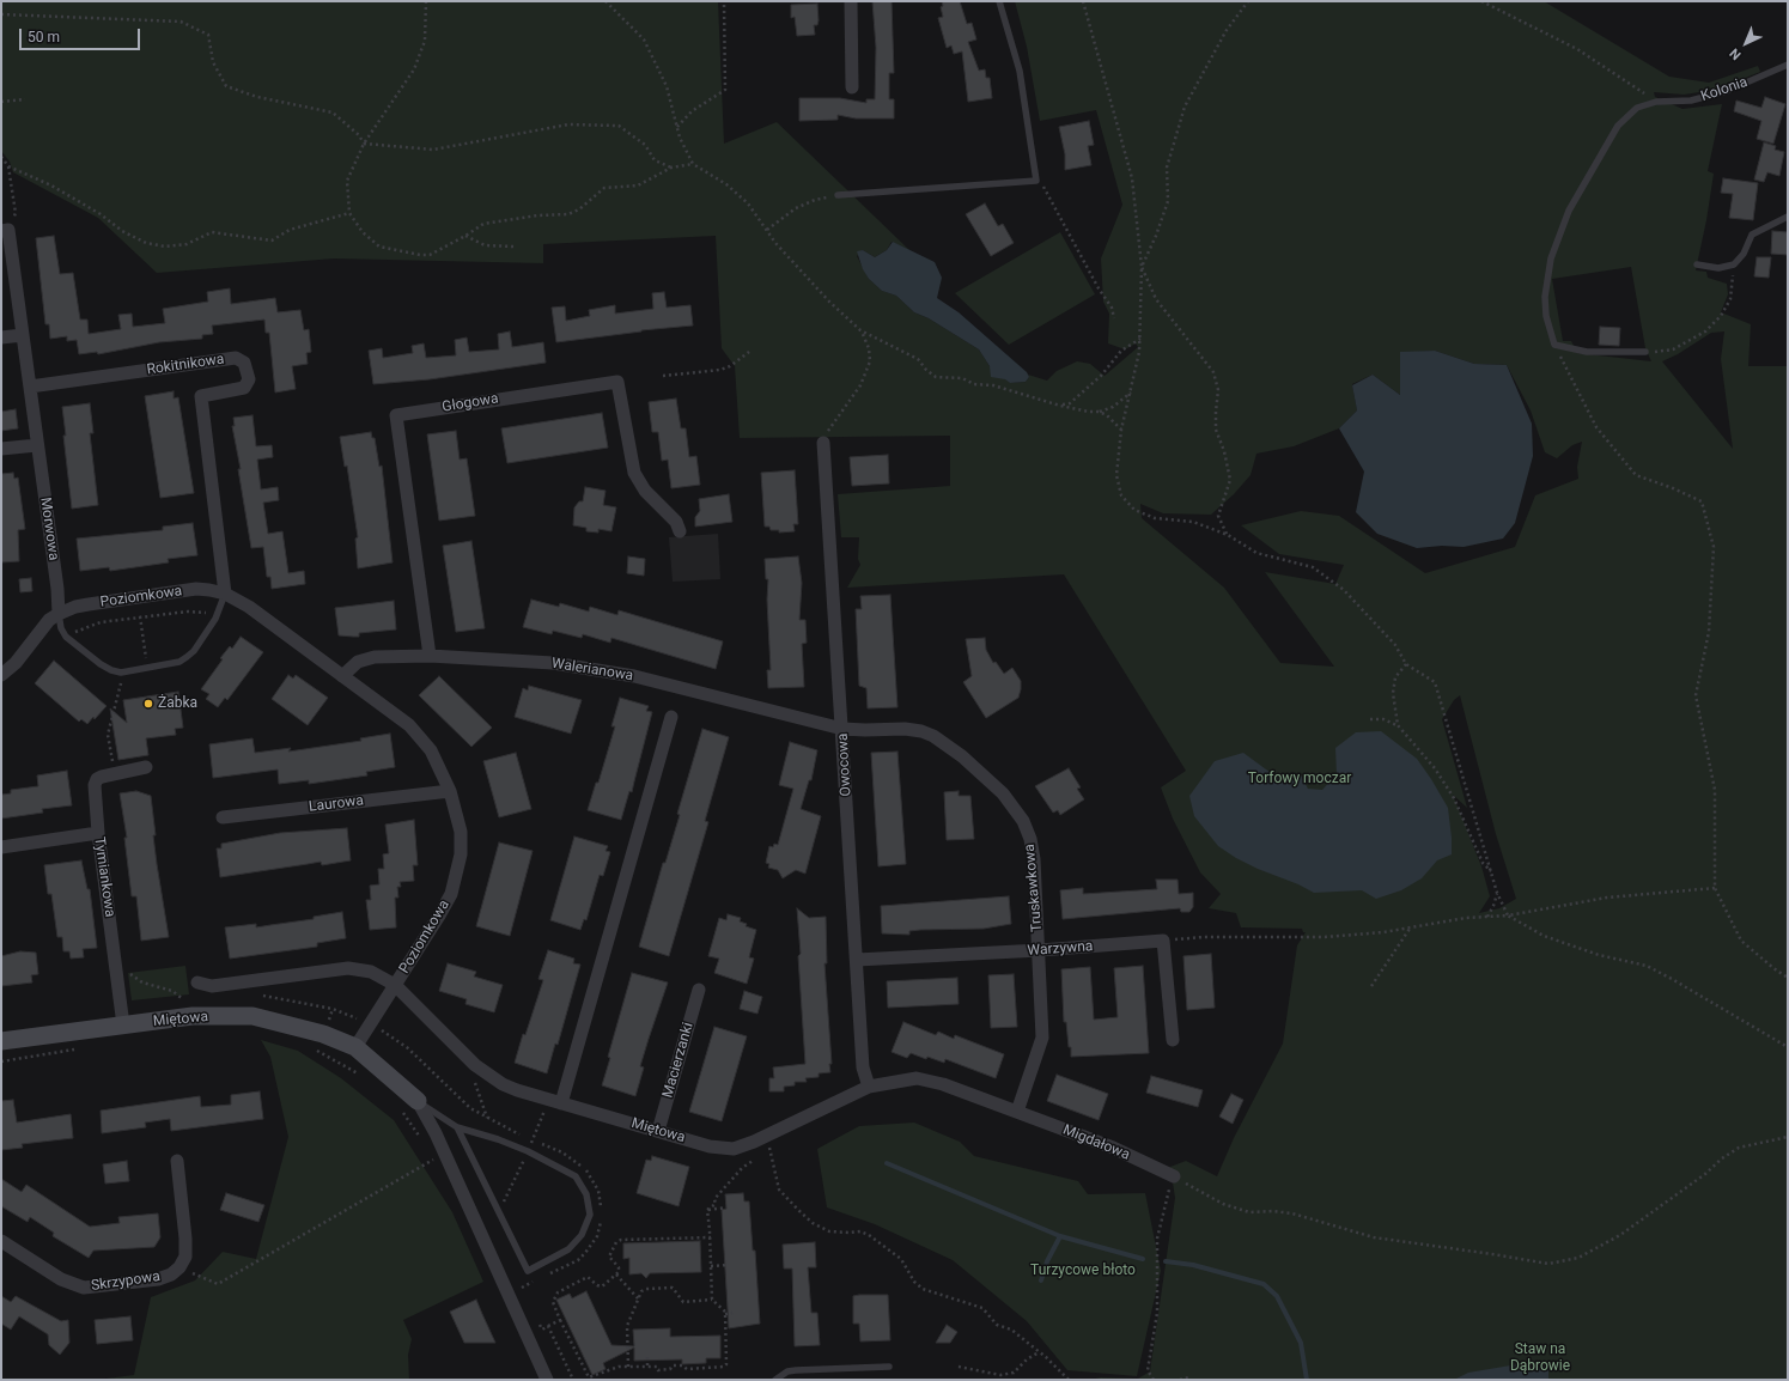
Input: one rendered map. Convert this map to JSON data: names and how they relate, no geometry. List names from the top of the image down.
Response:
{
  "streets": {
    "street": [
      "Rokitnikowa",
      "Głogowa",
      "Morwowa",
      "Poziomkowa",
      "Walerianowa",
      "Owocowa",
      "Laurowa",
      "Tymiankowa",
      "Truskawkowa",
      "Warzywna",
      "Miętowa",
      "Macierzanki",
      "Migdałowa",
      "Skrzypowa"
    ],
    "lane": ["Kolonia"]
  },
  "crossings": [
    ["Rokitnikowa", "Morwowa"],
    ["Rokitnikowa", "Poziomkowa"],
    ["Głogowa", "Walerianowa"],
    ["Morwowa", "Poziomkowa"],
    ["Poziomkowa", "Walerianowa"],
    ["Poziomkowa", "Laurowa"],
    ["Poziomkowa", "Miętowa"],
    ["Walerianowa", "Owocowa"],
    ["Walerianowa", "Truskawkowa"],
    ["Owocowa", "Truskawkowa"],
    ["Owocowa", "Warzywna"],
    ["Owocowa", "Miętowa"],
    ["Tymiankowa", "Miętowa"],
    ["Truskawkowa", "Warzywna"],
    ["Truskawkowa", "Miętowa"],
    ["Truskawkowa", "Migdałowa"],
    ["Miętowa", "Macierzanki"],
    ["Miętowa", "Migdałowa"]
  ],
  "parks": ["Torfowy moczar", "Turzycowe błoto", "Staw na Dąbrowie"],
  "places": ["Żabka"],
  "scale_bar": "50 m",
  "north": "bottom left"
}
